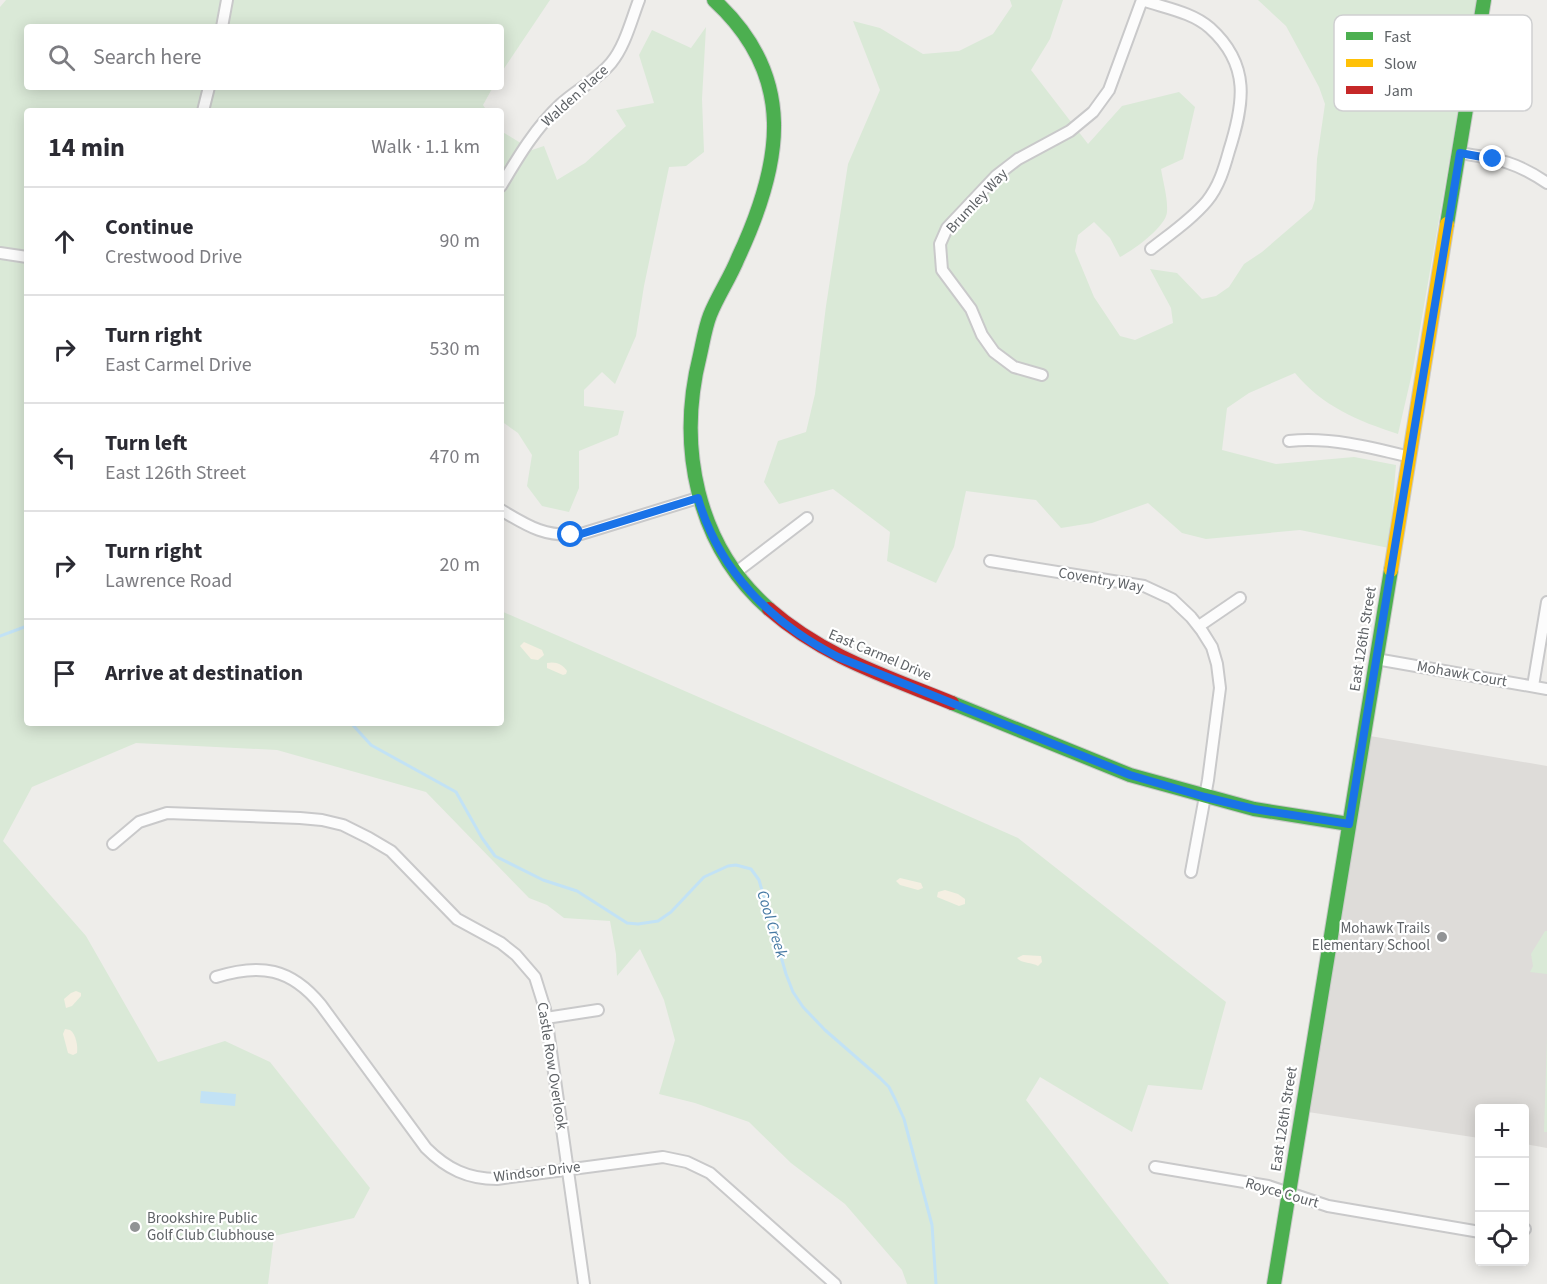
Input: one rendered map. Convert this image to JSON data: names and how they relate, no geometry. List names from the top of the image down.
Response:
{
  "streets": {
    "street": [
      "Walden Place",
      "Brumley Way",
      "Coventry Way",
      "East 126th Street",
      "East Carmel Drive",
      "Mohawk Court",
      "Castle Row Overlook",
      "Windsor Drive",
      "Royce Court"
    ]
  },
  "crossings": [
    ["Coventry Way", "East Carmel Drive"],
    ["East 126th Street", "East Carmel Drive"],
    ["East 126th Street", "Mohawk Court"],
    ["East 126th Street", "Royce Court"],
    ["Castle Row Overlook", "Windsor Drive"]
  ],
  "water": ["Cool Creek"],
  "places": ["Mohawk Trails Elementary School", "Brookshire Public Golf Club Clubhouse"],
  "legend": ["Fast", "Slow", "Jam"],
  "page": {
    "search": "Search here",
    "heading": ["14 min", "Walk · 1.1 km"],
    "list": [
      ["Continue", "Crestwood Drive", "90 m"],
      ["Turn right", "East Carmel Drive", "530 m"],
      ["Turn left", "East 126th Street", "470 m"],
      ["Turn right", "Lawrence Road", "20 m"],
      "Arrive at destination"
    ],
    "map_buttons": ["+", "−"]
  }
}
